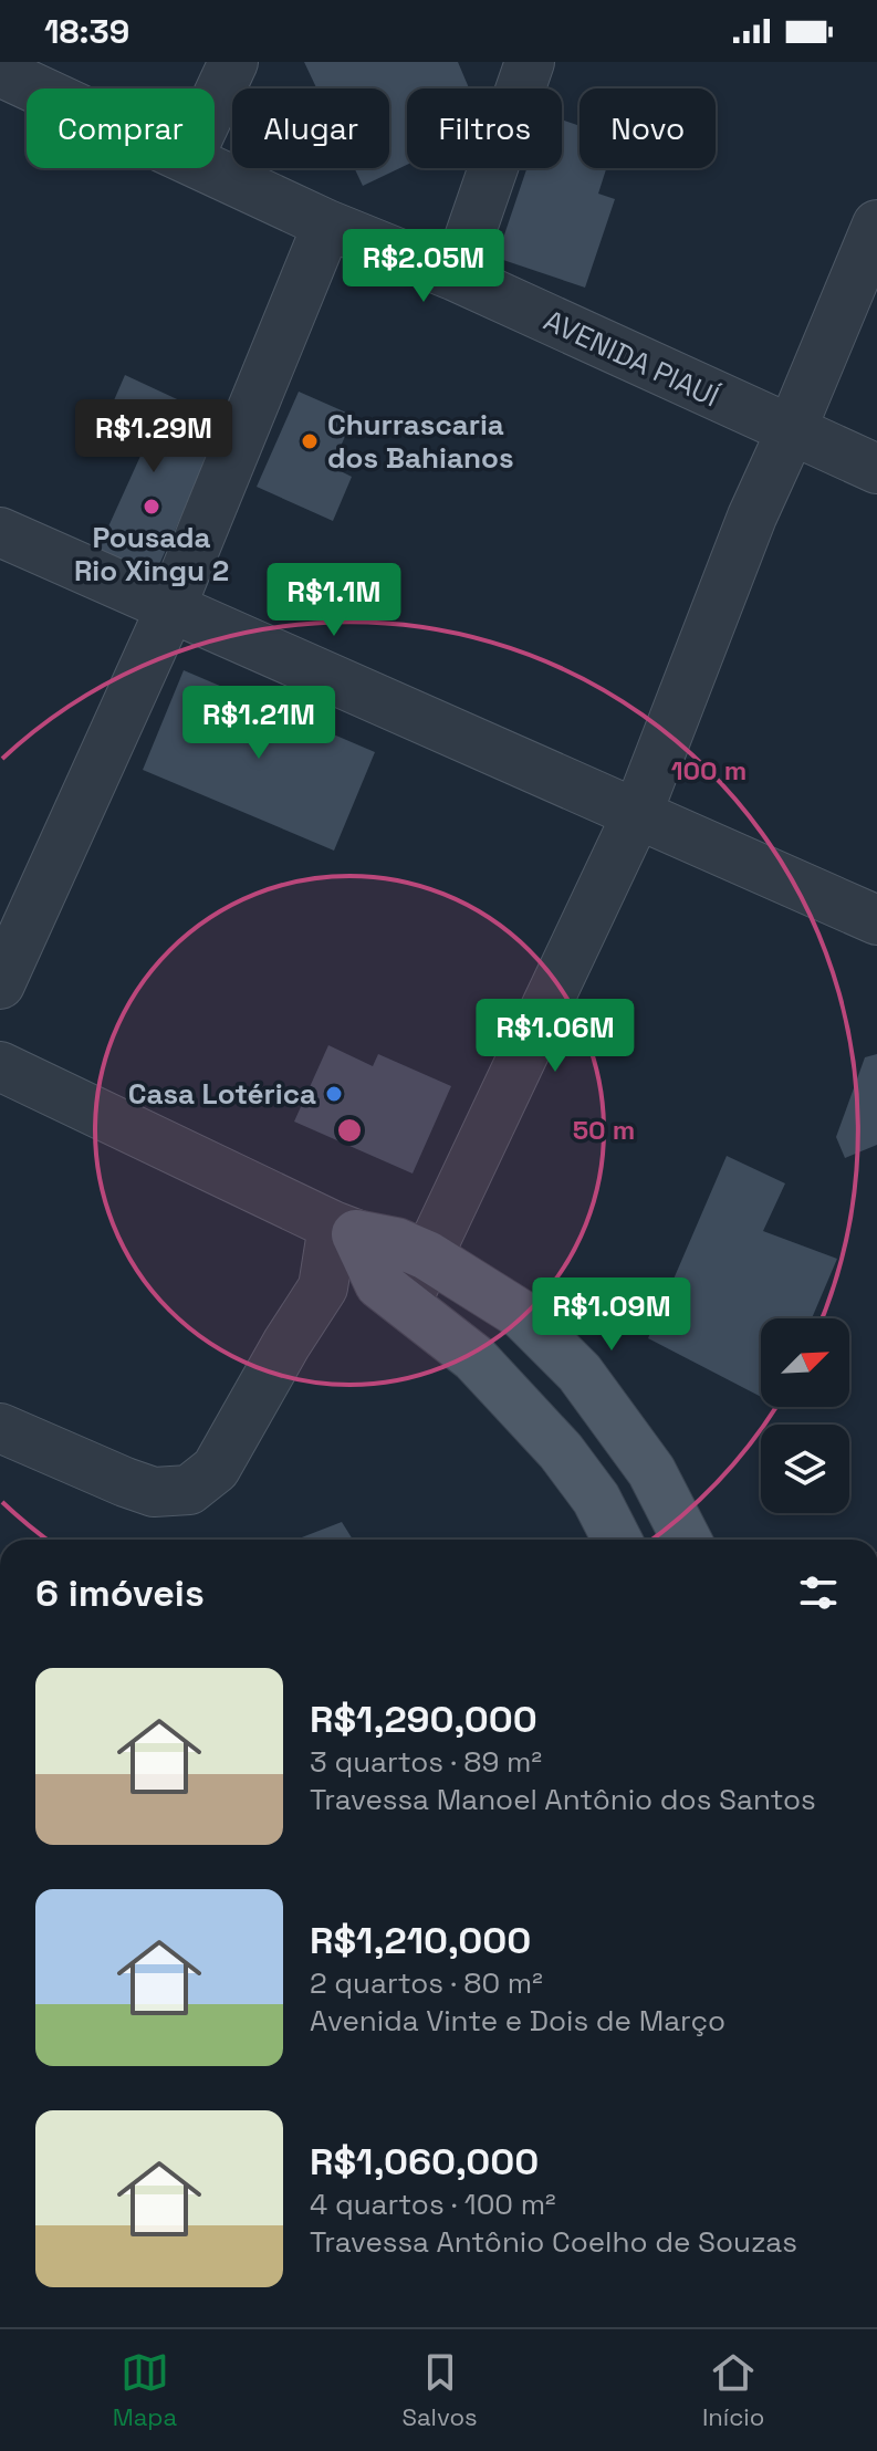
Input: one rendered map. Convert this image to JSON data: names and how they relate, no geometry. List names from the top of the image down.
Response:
{
  "streets": {
    "street": ["AVENIDA PIAUÍ"]
  },
  "places": ["Churrascaria dos Bahianos", "Pousada Rio Xingu 2", "Casa Lotérica"],
  "north": "top right",
  "page": {
    "status": "18:39",
    "chip": [
      "Comprar",
      "Alugar",
      "Filtros",
      "Novo"
    ],
    "price": [
      "R$2.05M",
      "R$1.29M",
      "R$1.1M",
      "R$1.21M",
      "R$1.06M",
      "R$1.09M"
    ],
    "heading": "6 imóveis",
    "list": [
      {
        "name": "R$1,290,000",
        "note": "3 quartos · 89 m² · Travessa Manoel Antônio dos Santos"
      },
      {
        "name": "R$1,210,000",
        "note": "2 quartos · 80 m² · Avenida Vinte e Dois de Março"
      },
      {
        "name": "R$1,060,000",
        "note": "4 quartos · 100 m² · Travessa Antônio Coelho de Souzas"
      }
    ],
    "tabs": ["Mapa", "Salvos", "Início"]
  },
  "rings": ["100 m", "50 m"]
}
